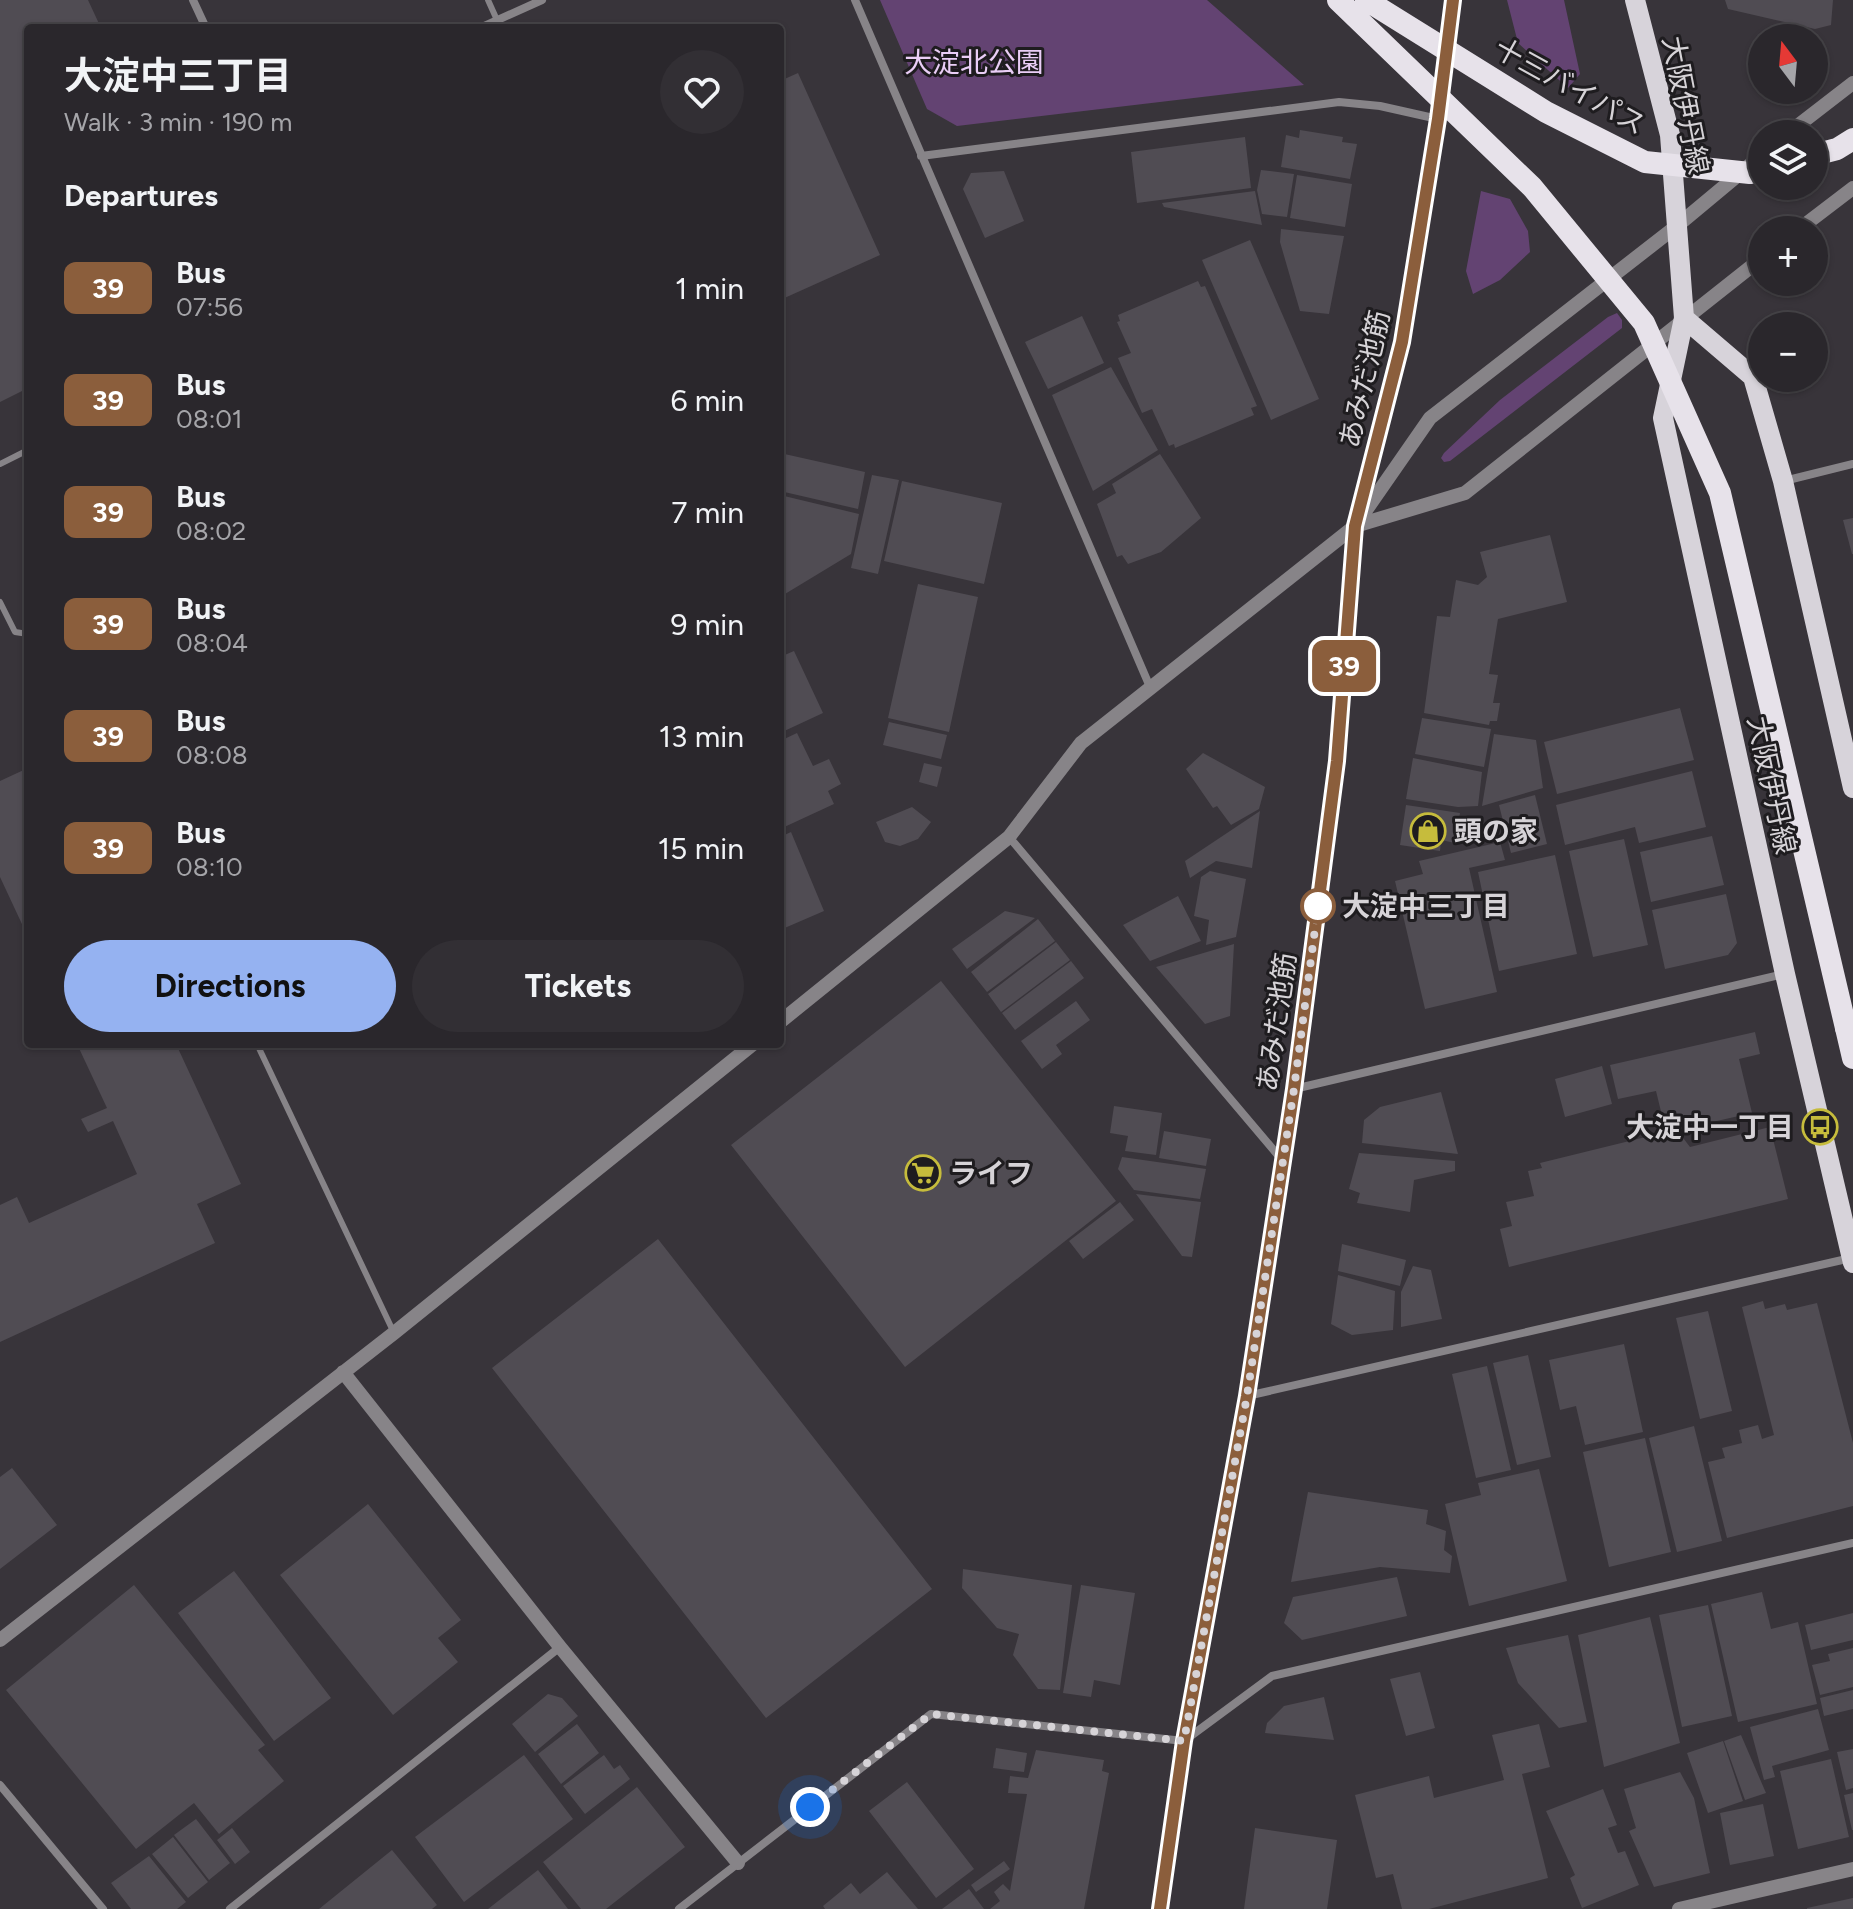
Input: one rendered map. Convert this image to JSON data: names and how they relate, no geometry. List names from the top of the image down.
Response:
{
  "streets": {
    "highway": ["十三バイパス"],
    "main road": ["大阪伊丹線"],
    "street": ["あみだ池筋"]
  },
  "parks": ["大淀北公園"],
  "places": {
    "shop": ["頭の家"],
    "other": ["大淀中三丁目"],
    "bus stop": ["大淀中一丁目"],
    "supermarket": ["ライフ"]
  },
  "lines": ["bus line 39"],
  "north": "top",
  "page": {
    "on_map": "39",
    "map_buttons": ["+", "−"],
    "heading": [
      ["大淀中三丁目", "Walk · 3 min · 190 m"],
      "Departures"
    ],
    "list": [
      {
        "mark": "39",
        "name": "Bus",
        "note": "07:56",
        "value": "1 min"
      },
      {
        "mark": "39",
        "name": "Bus",
        "note": "08:01",
        "value": "6 min"
      },
      {
        "mark": "39",
        "name": "Bus",
        "note": "08:02",
        "value": "7 min"
      },
      {
        "mark": "39",
        "name": "Bus",
        "note": "08:04",
        "value": "9 min"
      },
      {
        "mark": "39",
        "name": "Bus",
        "note": "08:08",
        "value": "13 min"
      },
      {
        "mark": "39",
        "name": "Bus",
        "note": "08:10",
        "value": "15 min"
      }
    ],
    "buttons": ["Directions", "Tickets"]
  }
}
